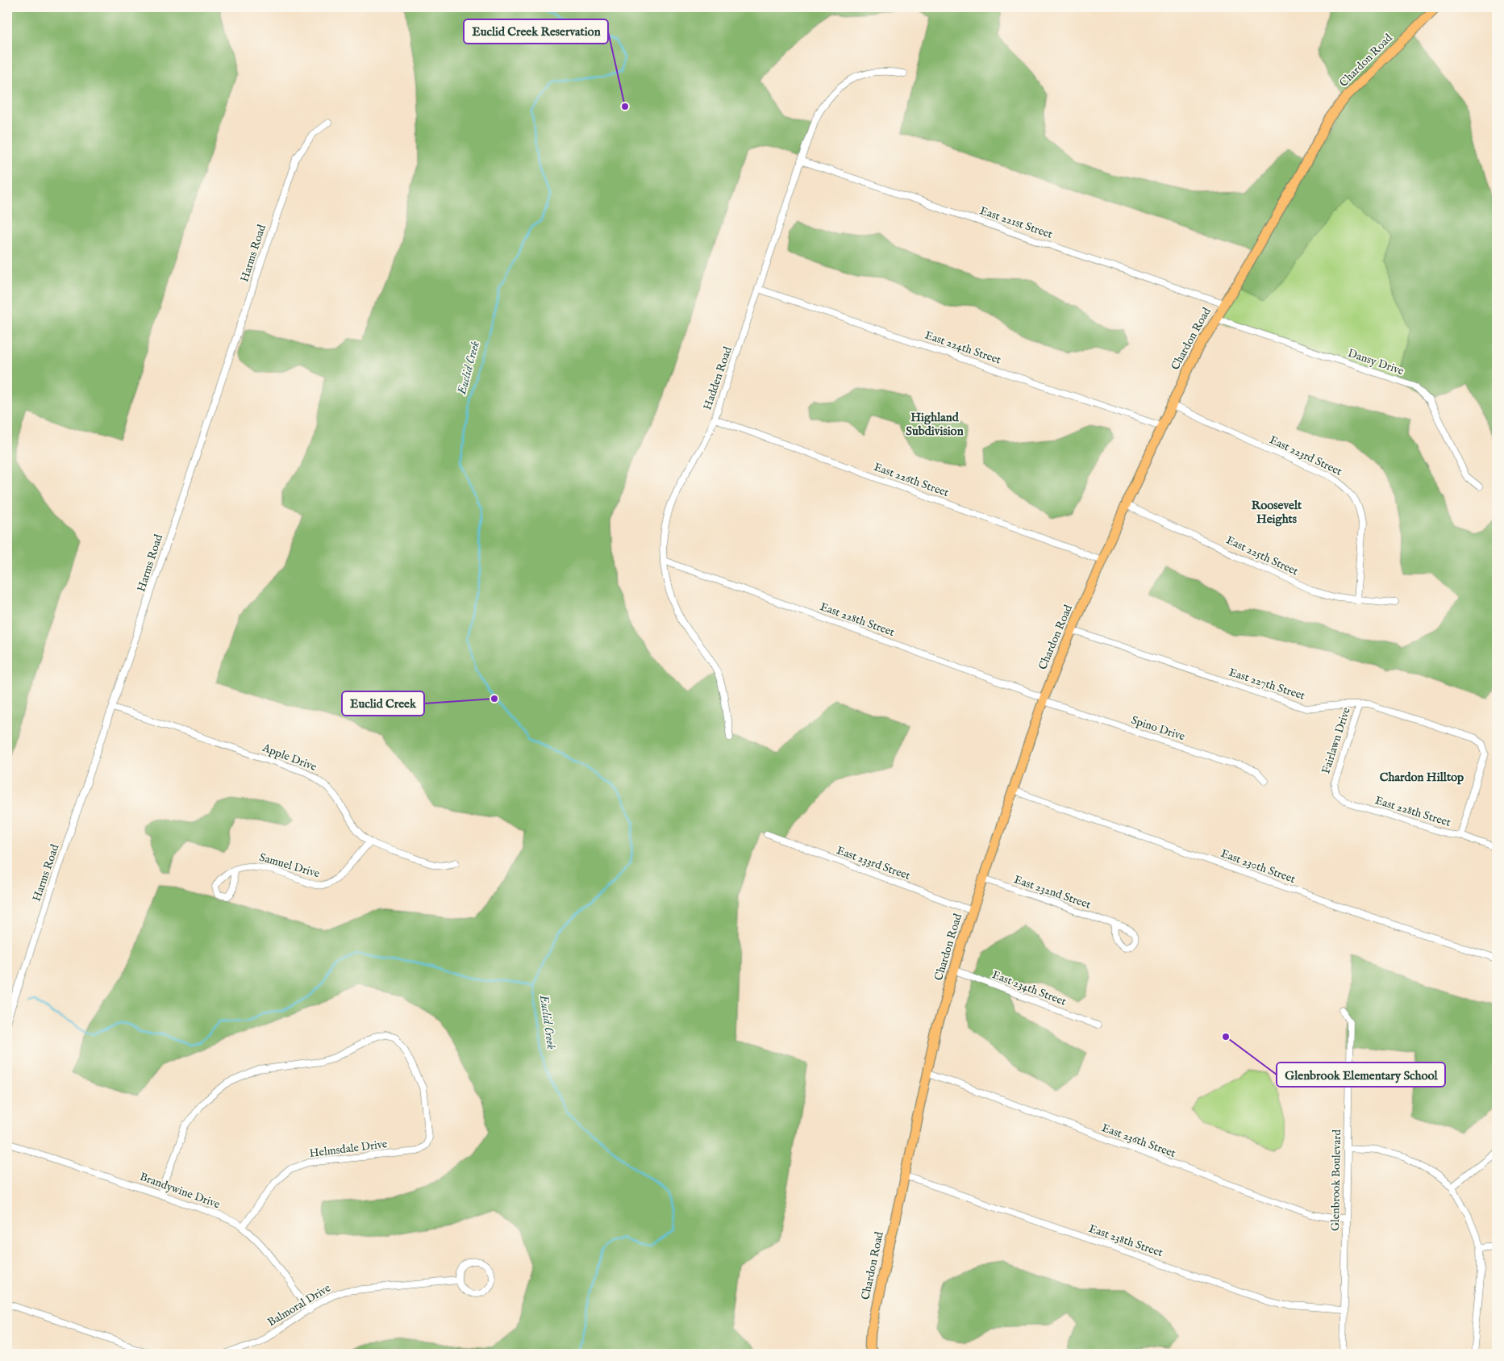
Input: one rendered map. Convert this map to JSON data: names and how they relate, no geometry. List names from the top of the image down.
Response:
{
  "streets": {
    "main road": ["Chardon Road"],
    "street": [
      "East 221st Street",
      "Harms Road",
      "East 224th Street",
      "Dansy Drive",
      "Hadden Road",
      "East 223rd Street",
      "East 226th Street",
      "East 225th Street",
      "East 228th Street",
      "East 227th Street",
      "Spino Drive",
      "Fairlawn Drive",
      "Apple Drive",
      "East 233rd Street",
      "Samuel Drive",
      "East 230th Street",
      "East 232nd Street",
      "East 234th Street",
      "East 236th Street",
      "Helmsdale Drive",
      "Glenbrook Boulevard",
      "Brandywine Drive",
      "East 238th Street",
      "Balmoral Drive"
    ]
  },
  "crossings": [
    ["Chardon Road", "East 221st Street"],
    ["Chardon Road", "East 224th Street"],
    ["Chardon Road", "Dansy Drive"],
    ["Chardon Road", "East 223rd Street"],
    ["Chardon Road", "East 226th Street"],
    ["Chardon Road", "East 225th Street"],
    ["Chardon Road", "East 228th Street"],
    ["Chardon Road", "East 227th Street"],
    ["Chardon Road", "Spino Drive"],
    ["Chardon Road", "East 233rd Street"],
    ["Chardon Road", "East 230th Street"],
    ["Chardon Road", "East 232nd Street"],
    ["Chardon Road", "East 234th Street"],
    ["Chardon Road", "East 236th Street"],
    ["Chardon Road", "East 238th Street"],
    ["East 221st Street", "Hadden Road"],
    ["Harms Road", "Apple Drive"],
    ["East 224th Street", "Hadden Road"],
    ["Hadden Road", "East 226th Street"],
    ["Hadden Road", "East 228th Street"],
    ["East 223rd Street", "East 225th Street"],
    ["East 228th Street", "East 227th Street"],
    ["East 228th Street", "Spino Drive"],
    ["East 228th Street", "Fairlawn Drive"],
    ["East 227th Street", "Fairlawn Drive"],
    ["Apple Drive", "Samuel Drive"],
    ["East 236th Street", "Glenbrook Boulevard"],
    ["Helmsdale Drive", "Brandywine Drive"],
    ["Glenbrook Boulevard", "East 238th Street"],
    ["Brandywine Drive", "Balmoral Drive"]
  ],
  "districts": ["Highland Subdivision", "Roosevelt Heights", "Chardon Hilltop"],
  "water": ["Euclid Creek"],
  "places": ["Euclid Creek Reservation", "Euclid Creek", "Glenbrook Elementary School"]
}
